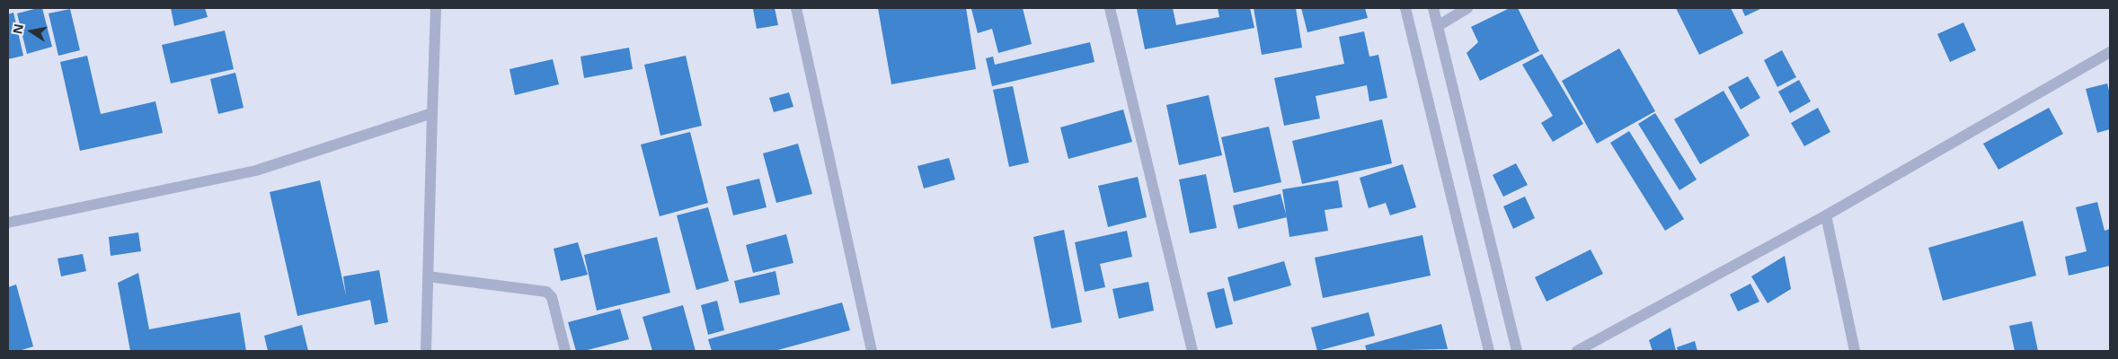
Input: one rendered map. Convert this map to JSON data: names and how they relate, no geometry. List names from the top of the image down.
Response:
{
  "north": "left"
}
